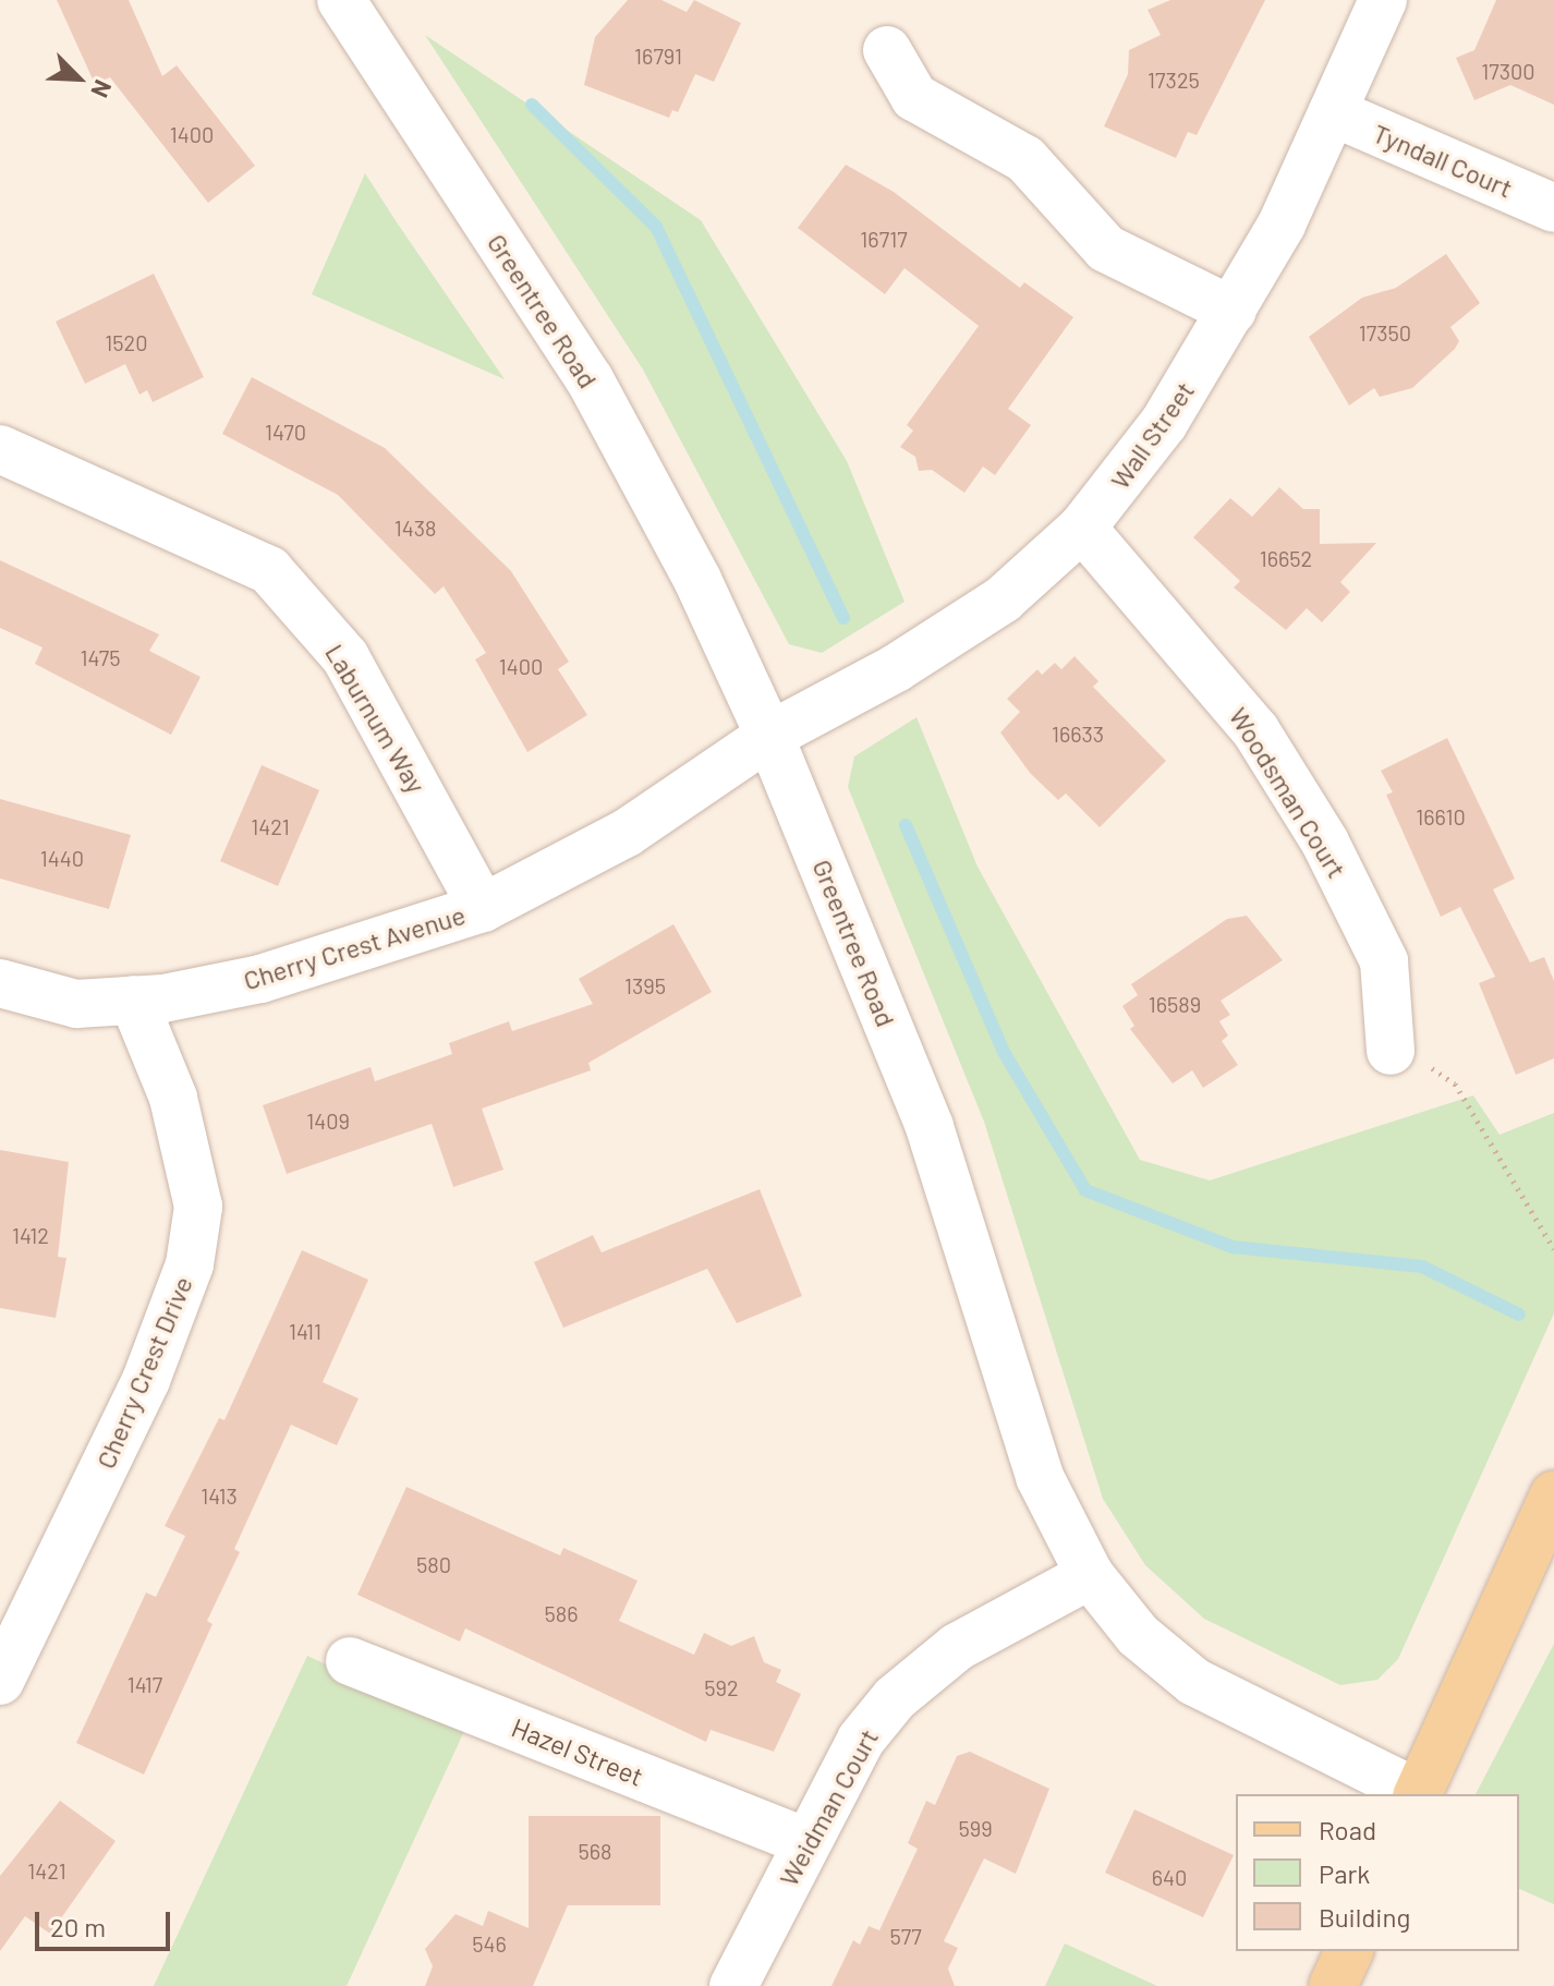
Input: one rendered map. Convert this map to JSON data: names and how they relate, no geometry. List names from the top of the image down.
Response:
{
  "streets": {
    "street": [
      "Tyndall Court",
      "Greentree Road",
      "Wall Street",
      "Laburnum Way",
      "Woodsman Court",
      "Cherry Crest Avenue",
      "Cherry Crest Drive",
      "Hazel Street",
      "Weidman Court"
    ]
  },
  "crossings": [
    ["Tyndall Court", "Wall Street"],
    ["Greentree Road", "Wall Street"],
    ["Greentree Road", "Cherry Crest Avenue"],
    ["Greentree Road", "Weidman Court"],
    ["Wall Street", "Woodsman Court"],
    ["Wall Street", "Cherry Crest Avenue"],
    ["Laburnum Way", "Cherry Crest Avenue"],
    ["Cherry Crest Avenue", "Cherry Crest Drive"],
    ["Hazel Street", "Weidman Court"]
  ],
  "house_numbers": [
    "16791",
    "17300",
    "17325",
    "1400",
    "16717",
    "17350",
    "1520",
    "1470",
    "1438",
    "16652",
    "1475",
    "1400",
    "16633",
    "16610",
    "1421",
    "1440",
    "1395",
    "16589",
    "1409",
    "1412",
    "1411",
    "1413",
    "580",
    "586",
    "1417",
    "592",
    "599",
    "568",
    "1421",
    "640",
    "577",
    "546"
  ],
  "legend": ["Road", "Park", "Building"],
  "scale_bar": "20 m",
  "north": "bottom right"
}
